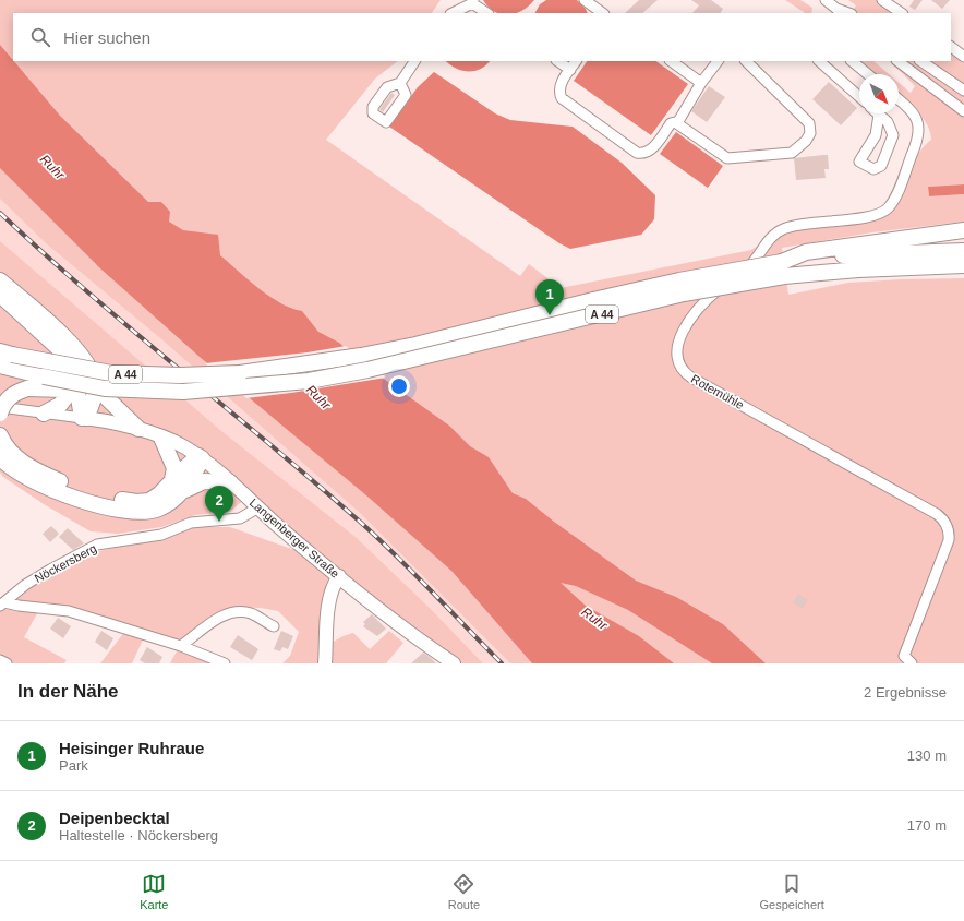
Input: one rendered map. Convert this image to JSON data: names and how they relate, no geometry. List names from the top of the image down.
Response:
{
  "streets": {
    "highway": ["A 44"],
    "main road": ["Langenberger Straße"],
    "street": ["Rotemühle", "Nöckersberg"]
  },
  "crossings": [
    ["Langenberger Straße", "Nöckersberg"]
  ],
  "water": ["Ruhr"],
  "north": "bottom right",
  "page": {
    "search": "Hier suchen",
    "pins": ["1", "2"],
    "heading": ["In der Nähe", "2 Ergebnisse"],
    "list": [
      {
        "mark": "1",
        "name": "Heisinger Ruhraue",
        "note": "Park",
        "value": "130 m"
      },
      {
        "mark": "2",
        "name": "Deipenbecktal",
        "note": "Haltestelle · Nöckersberg",
        "value": "170 m"
      }
    ],
    "nav": ["Karte", "Route", "Gespeichert"]
  }
}
